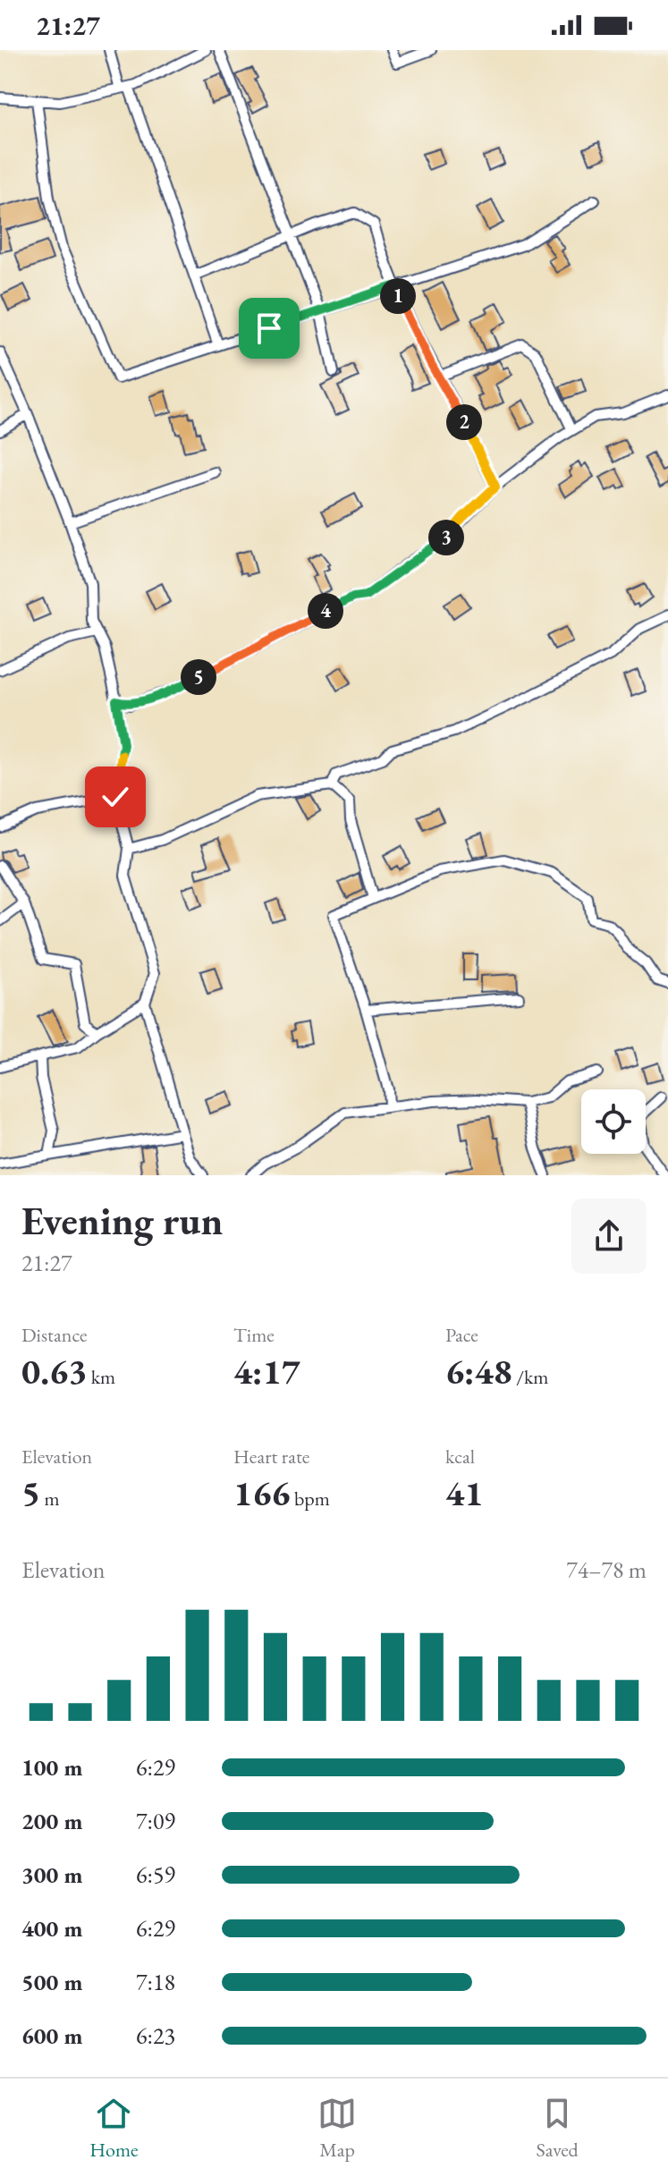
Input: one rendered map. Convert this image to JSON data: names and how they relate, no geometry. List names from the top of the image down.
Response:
{
  "page": {
    "status": "21:27",
    "pins": [
      "1",
      "2",
      "3",
      "4",
      "5"
    ],
    "heading": ["Evening run", "21:27"],
    "stats": [
      ["Distance", "0.63 km"],
      ["Time", "4:17"],
      ["Pace", "6:48 /km"],
      ["Elevation", "5 m"],
      ["Heart rate", "166 bpm"],
      ["kcal", "41"]
    ],
    "chart": ["Elevation", "74–78 m"],
    "list": [
      {
        "name": "100 m",
        "note": "6:29"
      },
      {
        "name": "200 m",
        "note": "7:09"
      },
      {
        "name": "300 m",
        "note": "6:59"
      },
      {
        "name": "400 m",
        "note": "6:29"
      },
      {
        "name": "500 m",
        "note": "7:18"
      },
      {
        "name": "600 m",
        "note": "6:23"
      }
    ],
    "tabs": ["Home", "Map", "Saved"]
  }
}
